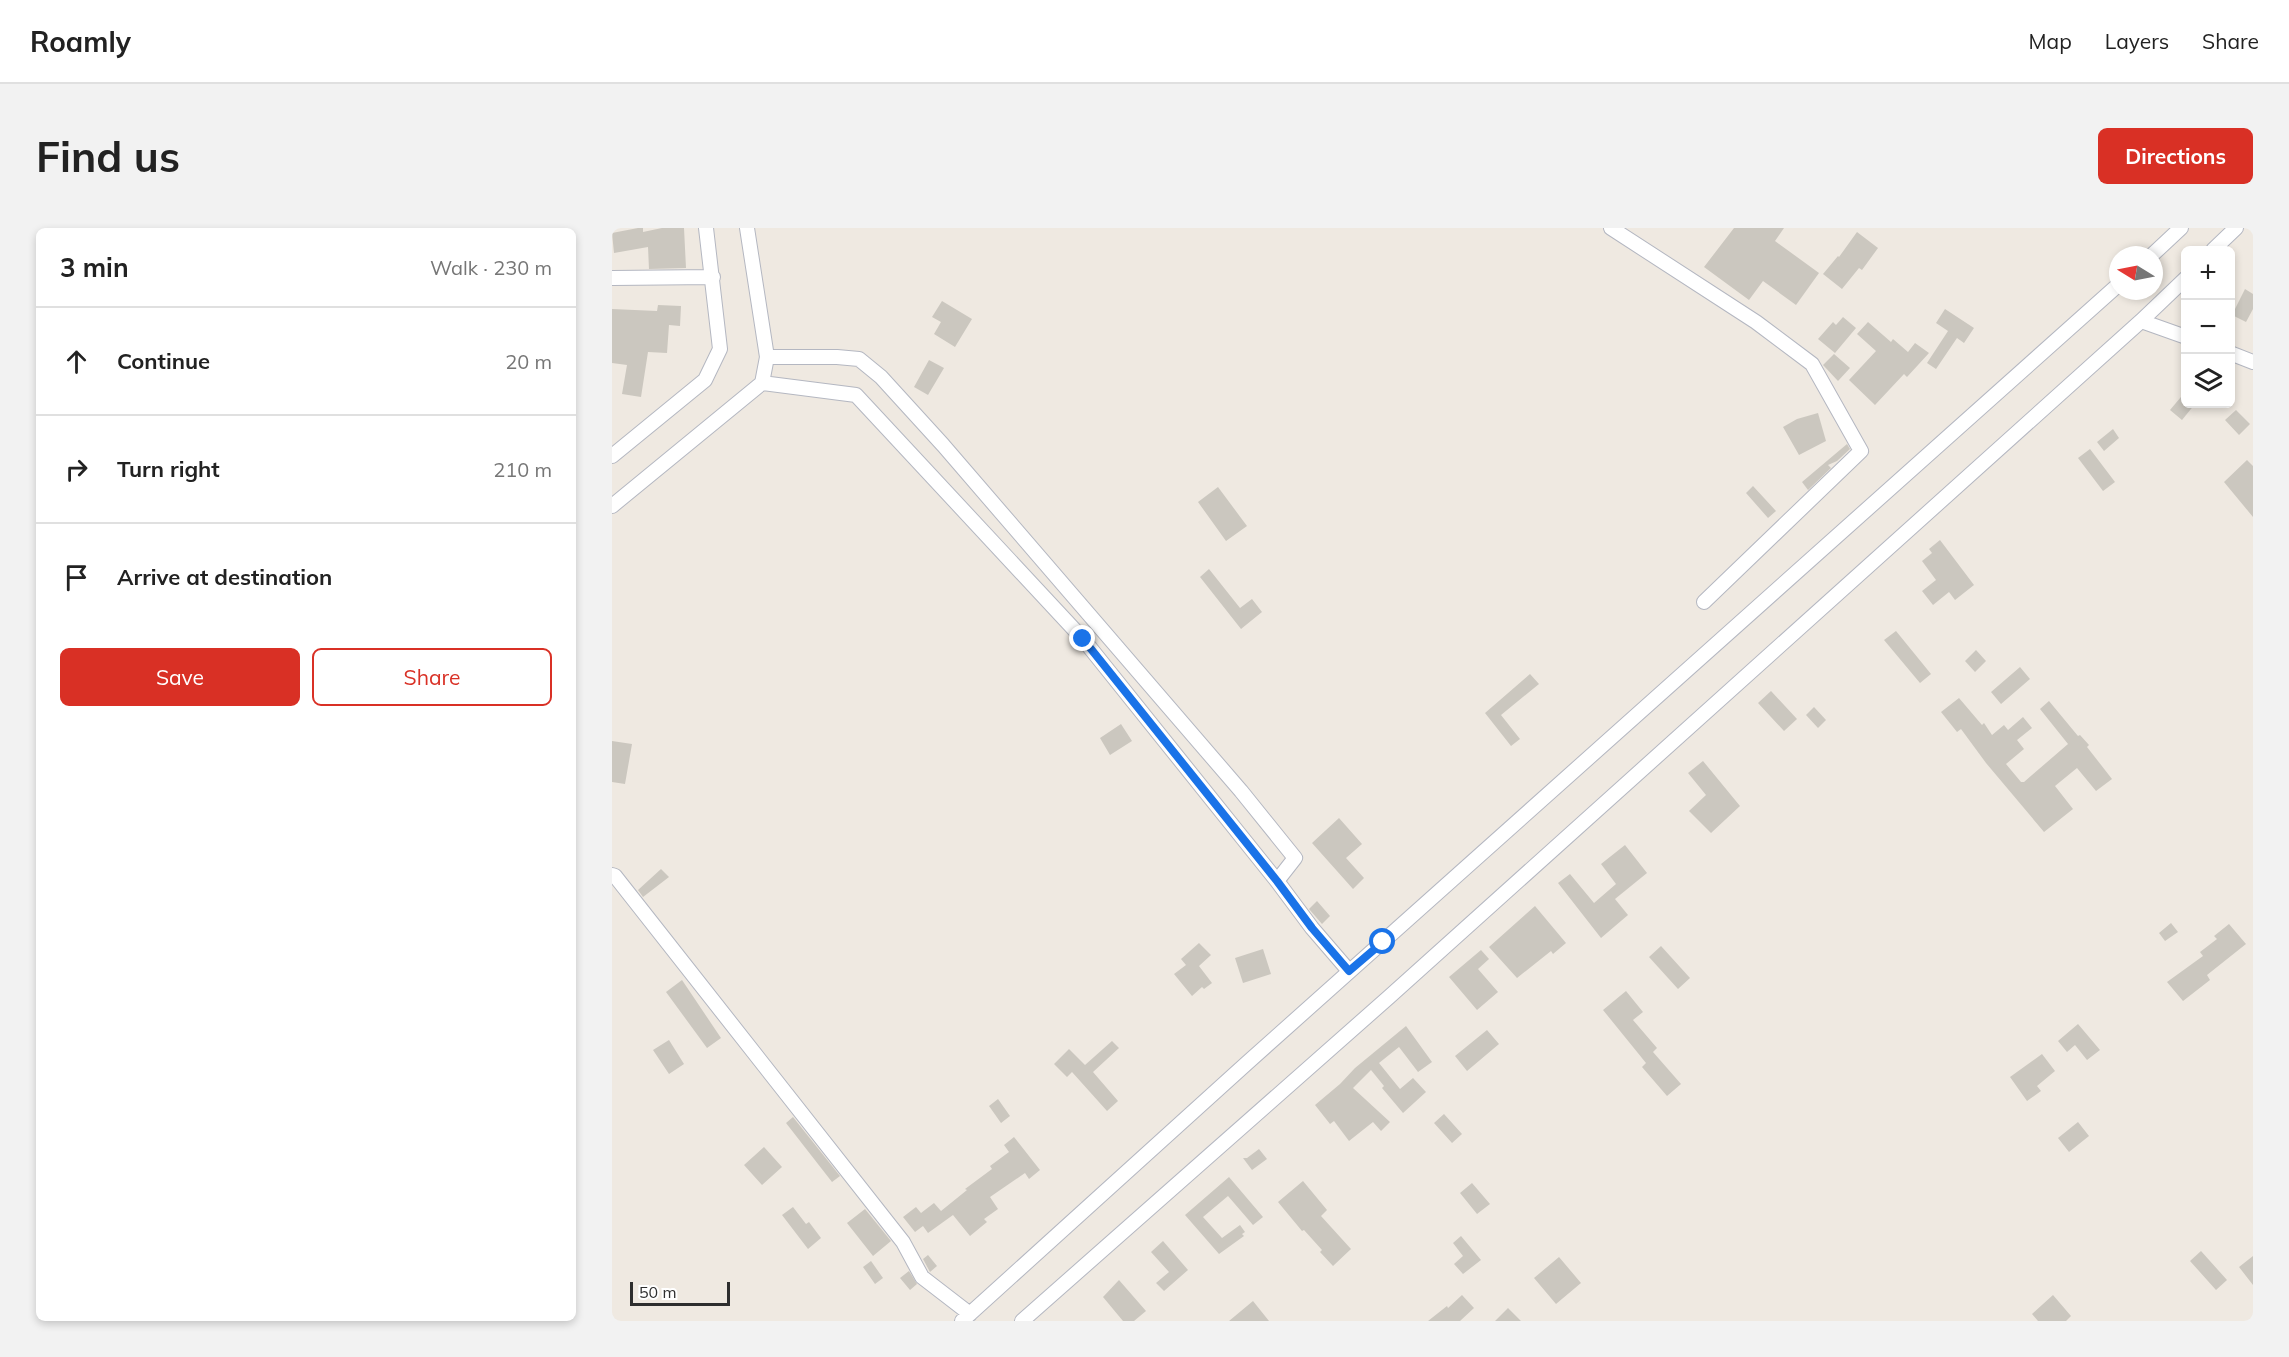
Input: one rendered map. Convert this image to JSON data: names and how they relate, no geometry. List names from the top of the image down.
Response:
{
  "scale_bar": "50 m",
  "north": "left",
  "page": {
    "header": "Roamly",
    "nav": ["Map", "Layers", "Share"],
    "buttons": [
      "Directions",
      ["Save", "Share"]
    ],
    "title": "Find us",
    "heading": ["3 min", "Walk · 230 m"],
    "map_buttons": ["+", "−"],
    "list": [
      ["Continue", "20 m"],
      ["Turn right", "210 m"],
      "Arrive at destination"
    ],
    "scale": "50 m"
  }
}
